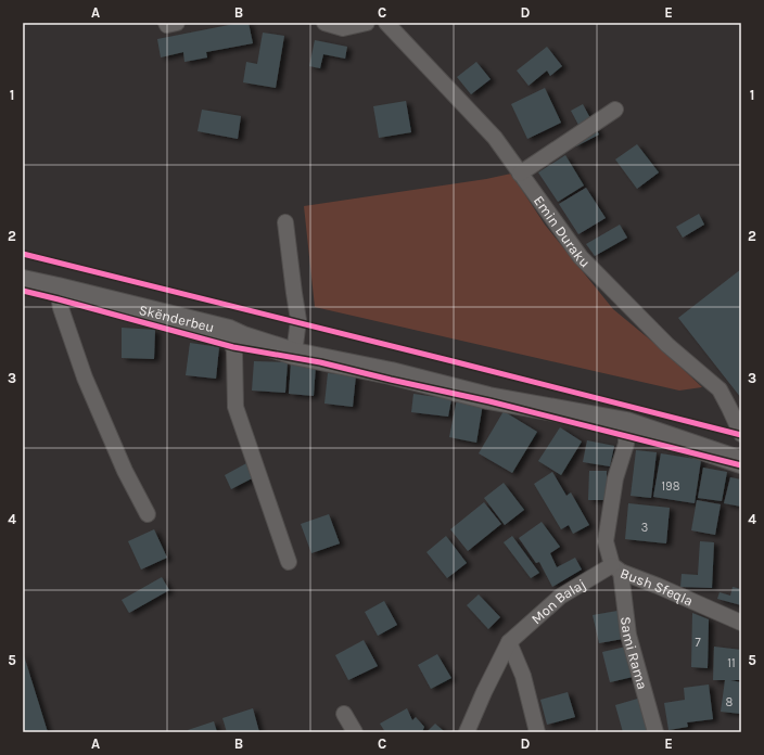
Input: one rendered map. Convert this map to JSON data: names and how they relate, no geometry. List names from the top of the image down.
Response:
{
  "streets": {
    "main road": ["Skënderbeu"],
    "street": [
      "Emin Duraku",
      "Bush Sfeqla",
      "Mon Balaj",
      "Sami Rama"
    ]
  },
  "crossings": [
    ["Skënderbeu", "Bush Sfeqla"],
    ["Bush Sfeqla", "Mon Balaj"],
    ["Bush Sfeqla", "Sami Rama"],
    ["Mon Balaj", "Sami Rama"]
  ],
  "house_numbers": [
    "198",
    "3",
    "7",
    "11",
    "8"
  ],
  "grid": {
    "columns": [
      "A",
      "B",
      "C",
      "D",
      "E"
    ],
    "rows": [
      "1",
      "2",
      "3",
      "4",
      "5"
    ]
  }
}
